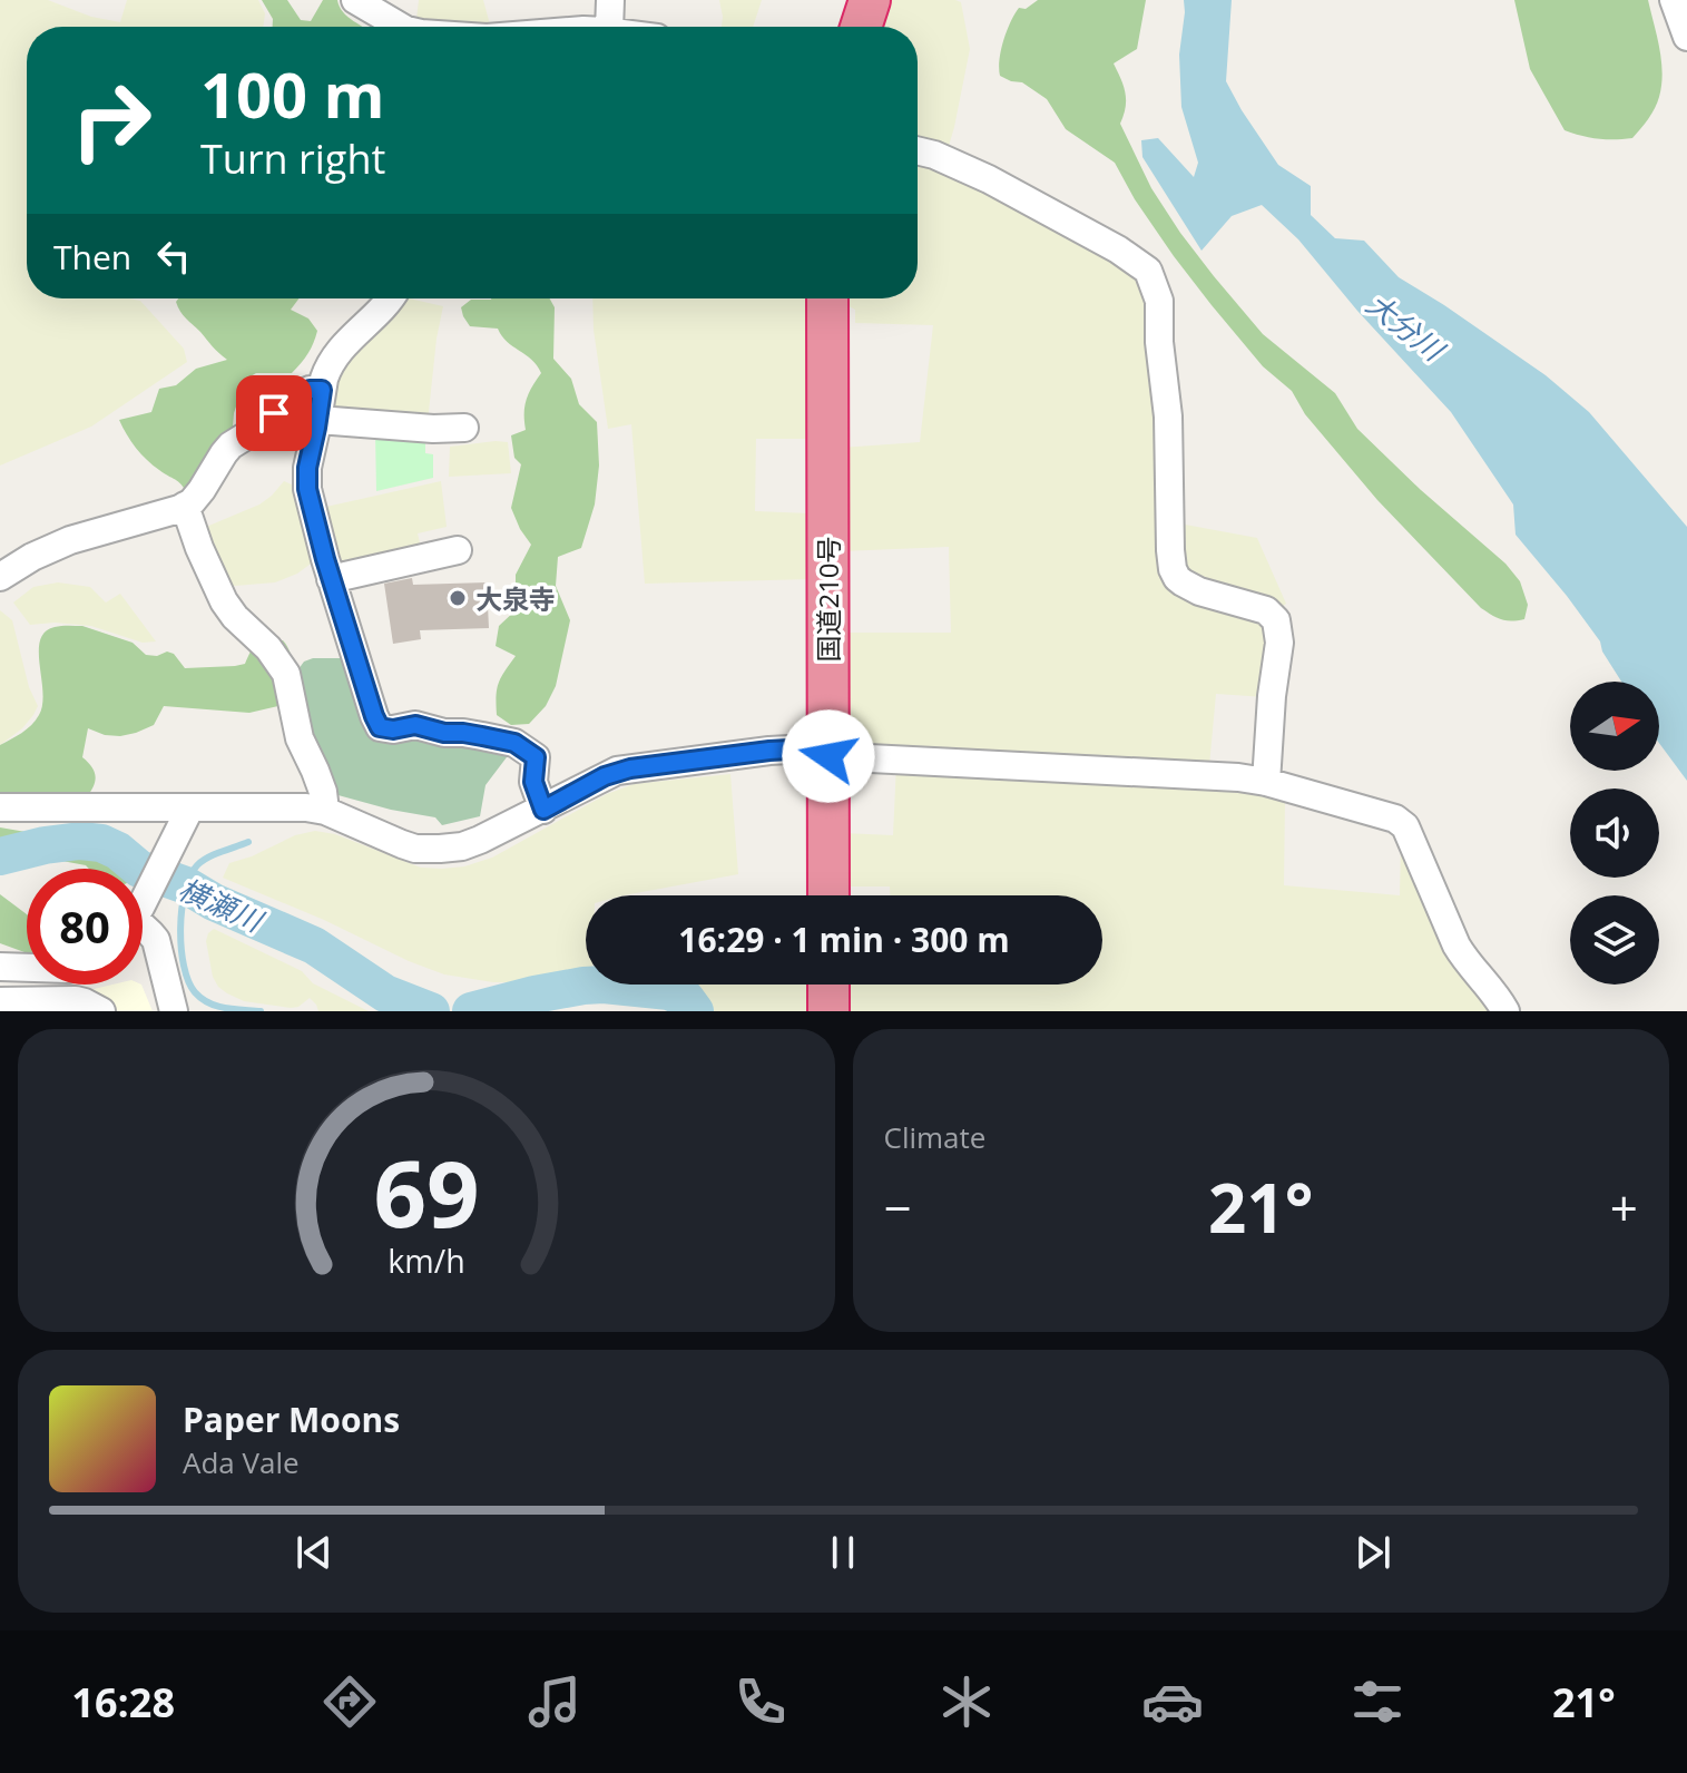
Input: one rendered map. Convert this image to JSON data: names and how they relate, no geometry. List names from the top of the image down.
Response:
{
  "streets": {
    "highway": ["国道210号"]
  },
  "water": ["大分川", "横瀬川"],
  "places": ["大泉寺"],
  "north": "right",
  "page": {
    "turn": ["100 m", "Turn right"],
    "then": "Then",
    "limit": "80",
    "trip": "16:29 · 1 min · 300 m",
    "tile": "Climate",
    "heat": ["−", "21°", "+"],
    "song": ["Paper Moons", "Ada Vale"],
    "tabs": ["16:28", "21°"],
    "gauge": ["69", "km/h"]
  }
}
